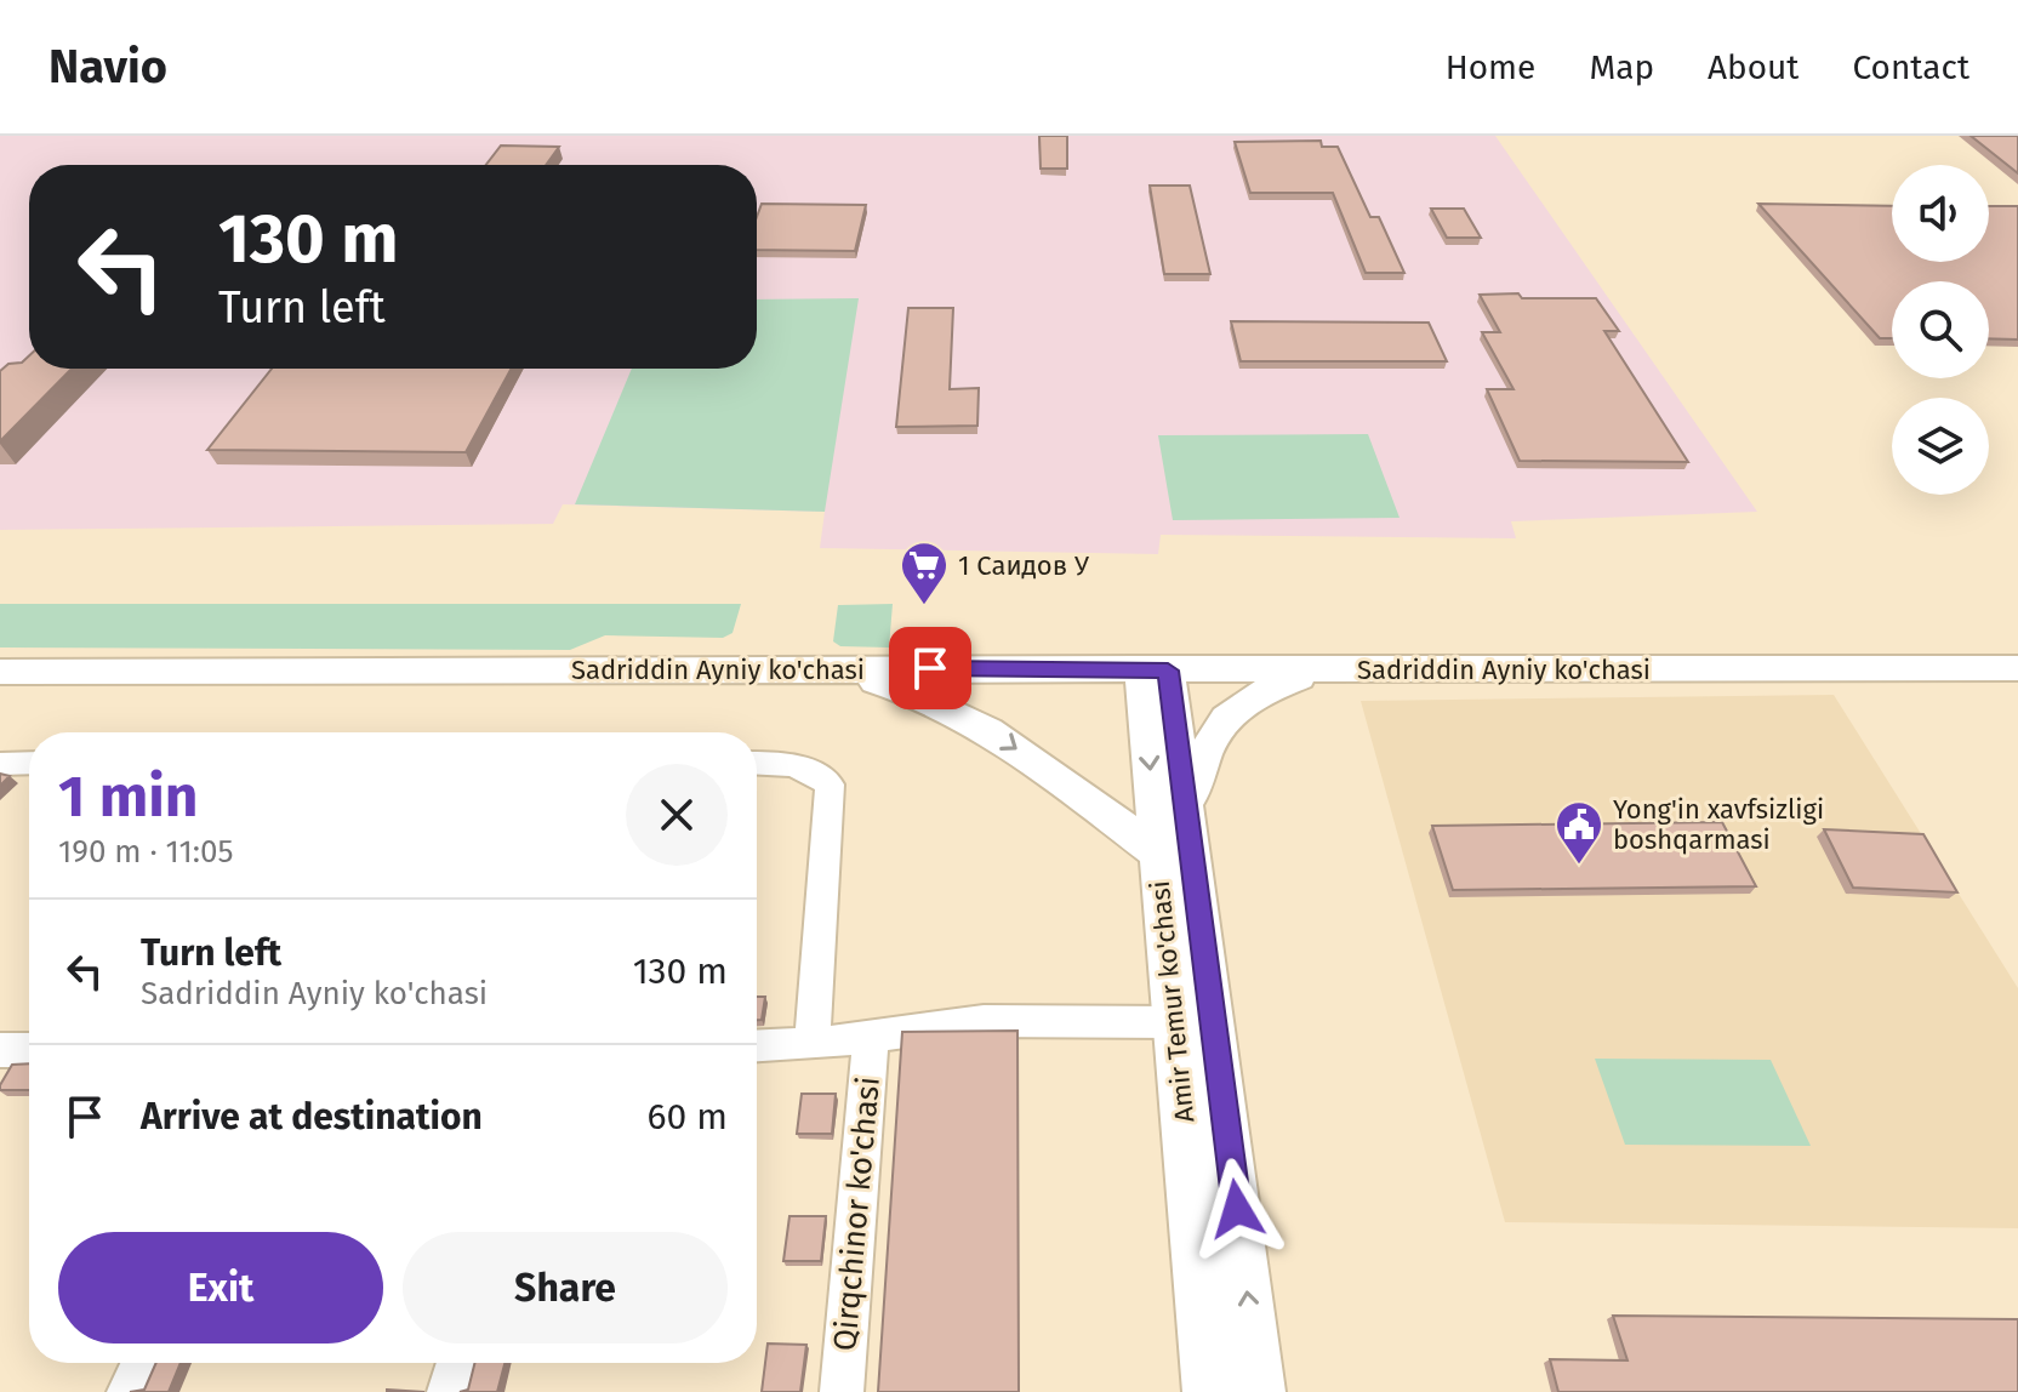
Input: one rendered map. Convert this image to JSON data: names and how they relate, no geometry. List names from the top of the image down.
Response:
{
  "streets": {
    "street": ["Sadriddin Ayniy ko'chasi", "Amir Temur ko'chasi", "Qirqchinor ko'chasi"]
  },
  "crossings": [
    ["Sadriddin Ayniy ko'chasi", "Amir Temur ko'chasi"],
    ["Amir Temur ko'chasi", "Qirqchinor ko'chasi"]
  ],
  "places": {
    "supermarket": ["1 Саидов У"],
    "public building": ["Yong'in xavfsizligi boshqarmasi"]
  },
  "page": {
    "header": "Navio",
    "nav": [
      "Home",
      "Map",
      "About",
      "Contact"
    ],
    "turn": ["130 m", "Turn left"],
    "heading": ["1 min", "190 m · 11:05"],
    "list": [
      {
        "name": "Turn left",
        "note": "Sadriddin Ayniy ko'chasi",
        "value": "130 m"
      },
      {
        "name": "Arrive at destination",
        "value": "60 m"
      }
    ],
    "buttons": ["Exit", "Share"]
  }
}
